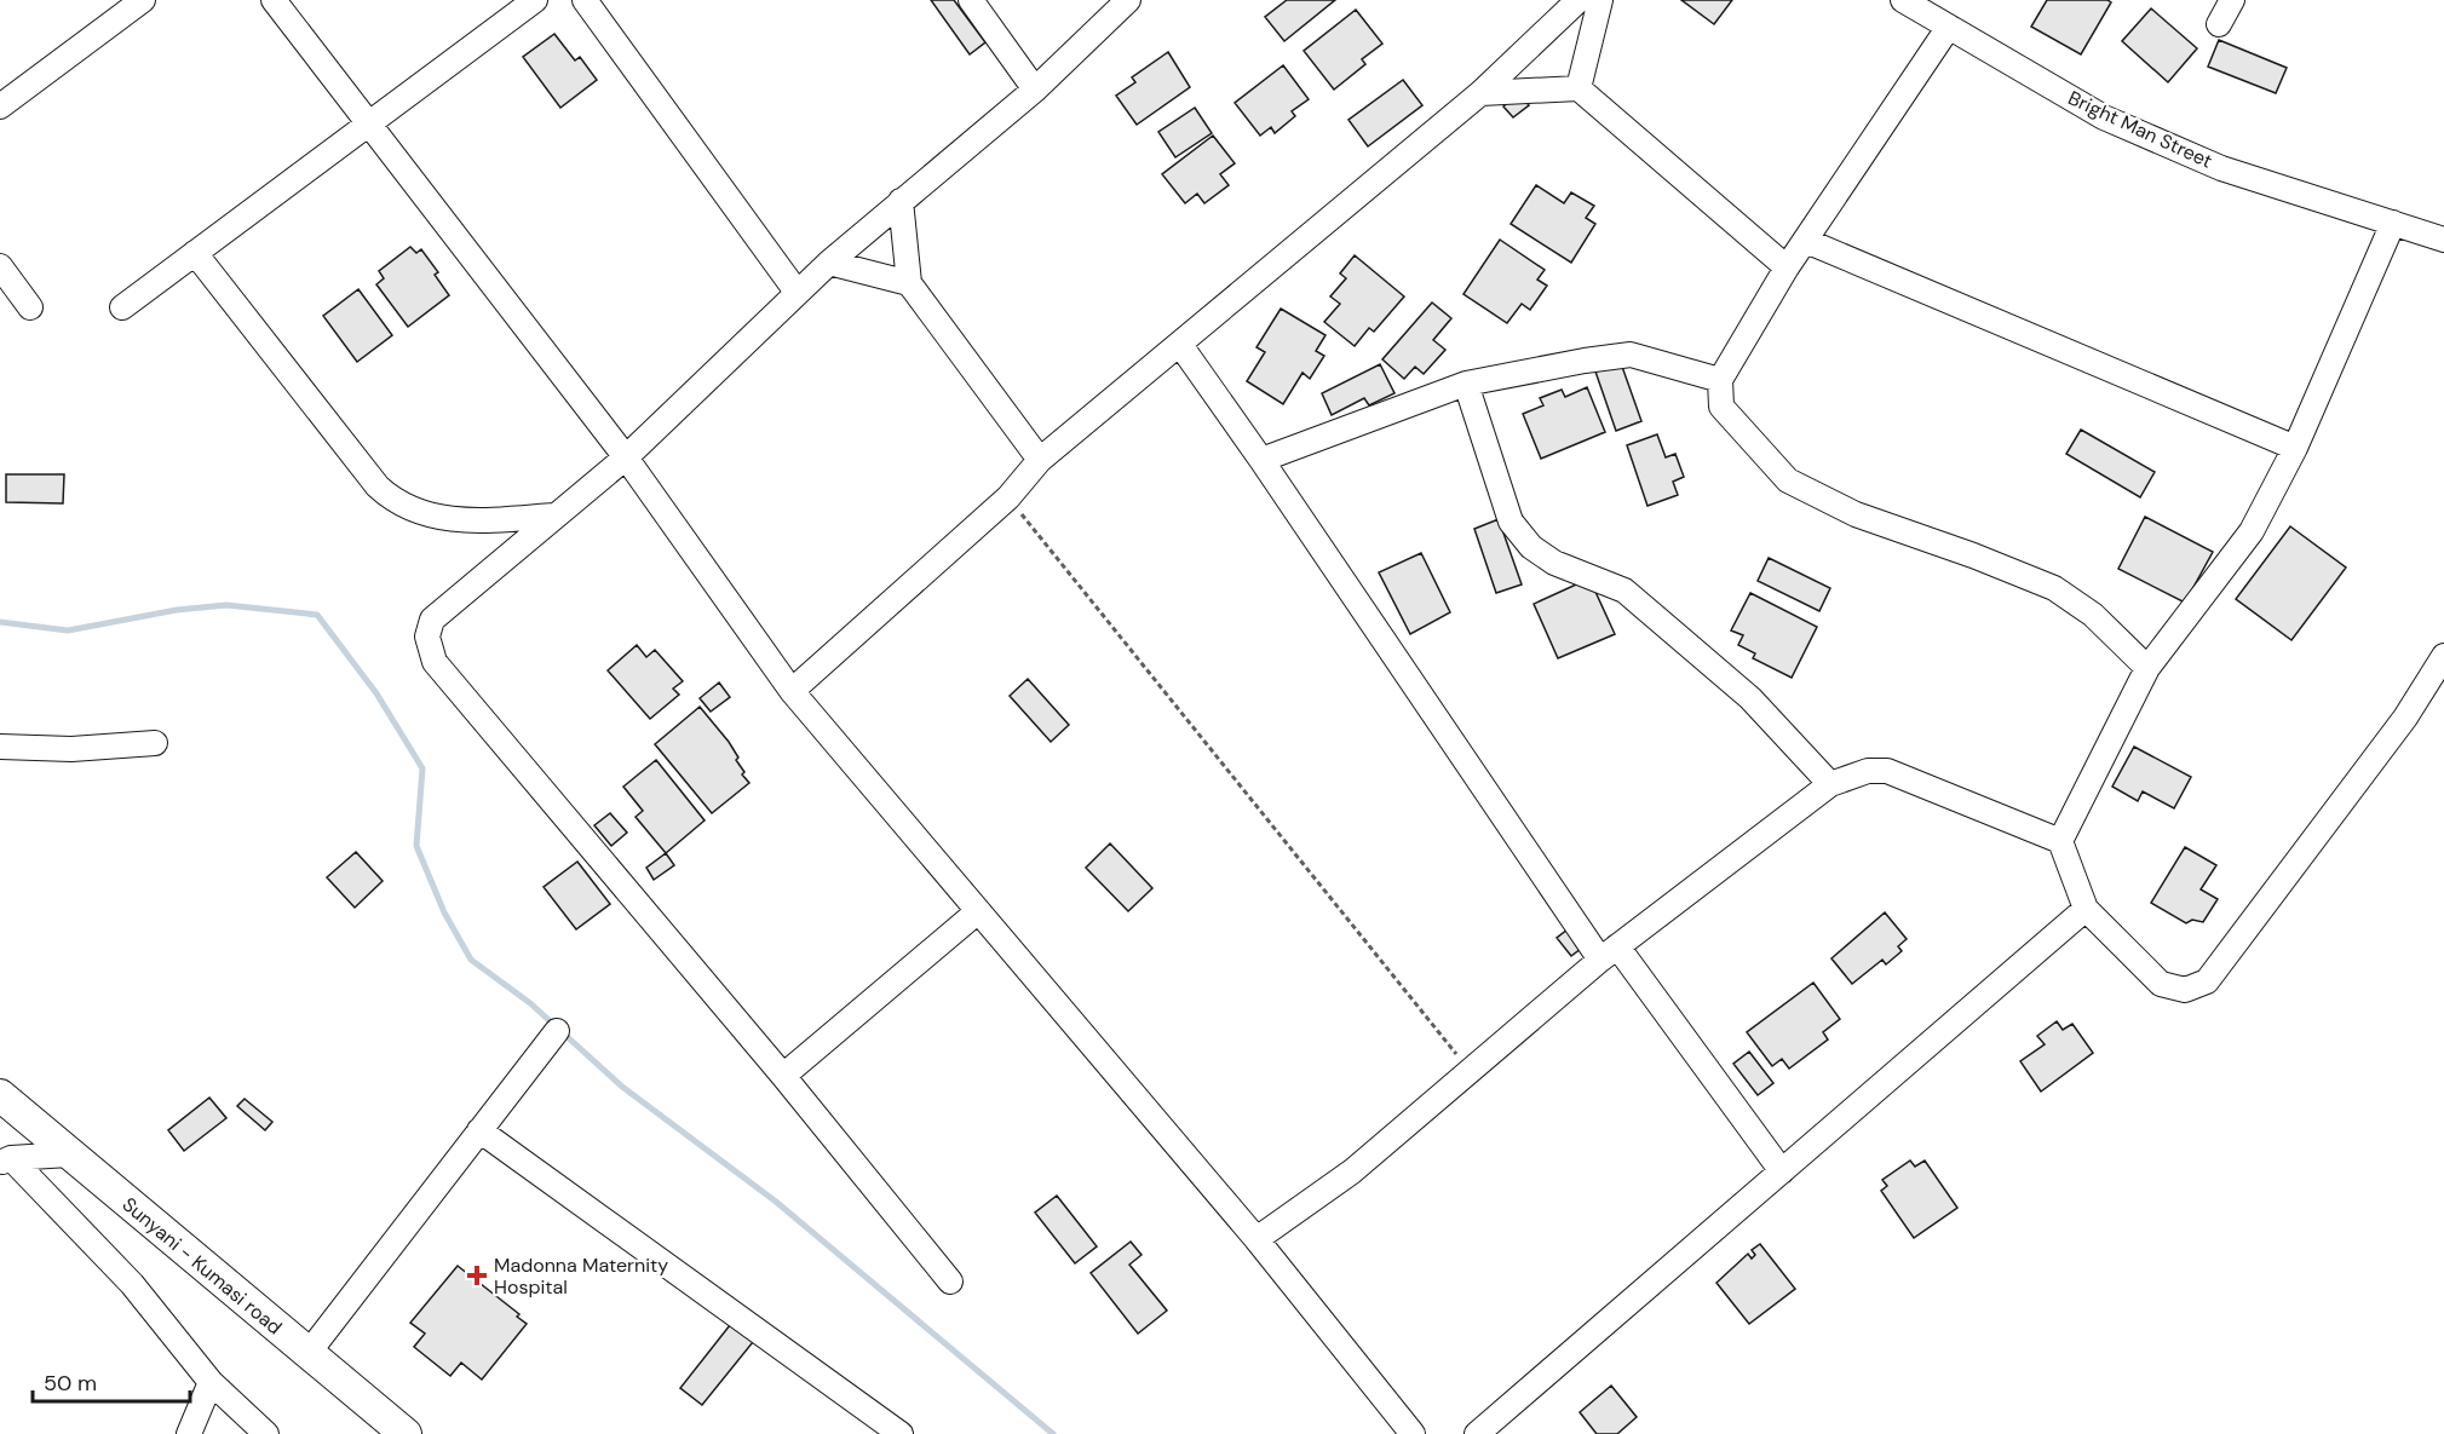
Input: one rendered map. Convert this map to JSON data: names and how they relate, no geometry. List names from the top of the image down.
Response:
{
  "streets": {
    "main road": ["Sunyani - Kumasi road"],
    "street": ["Bright Man Street"]
  },
  "places": {
    "health": ["Madonna Maternity Hospital"]
  },
  "scale_bar": "50 m"
}
